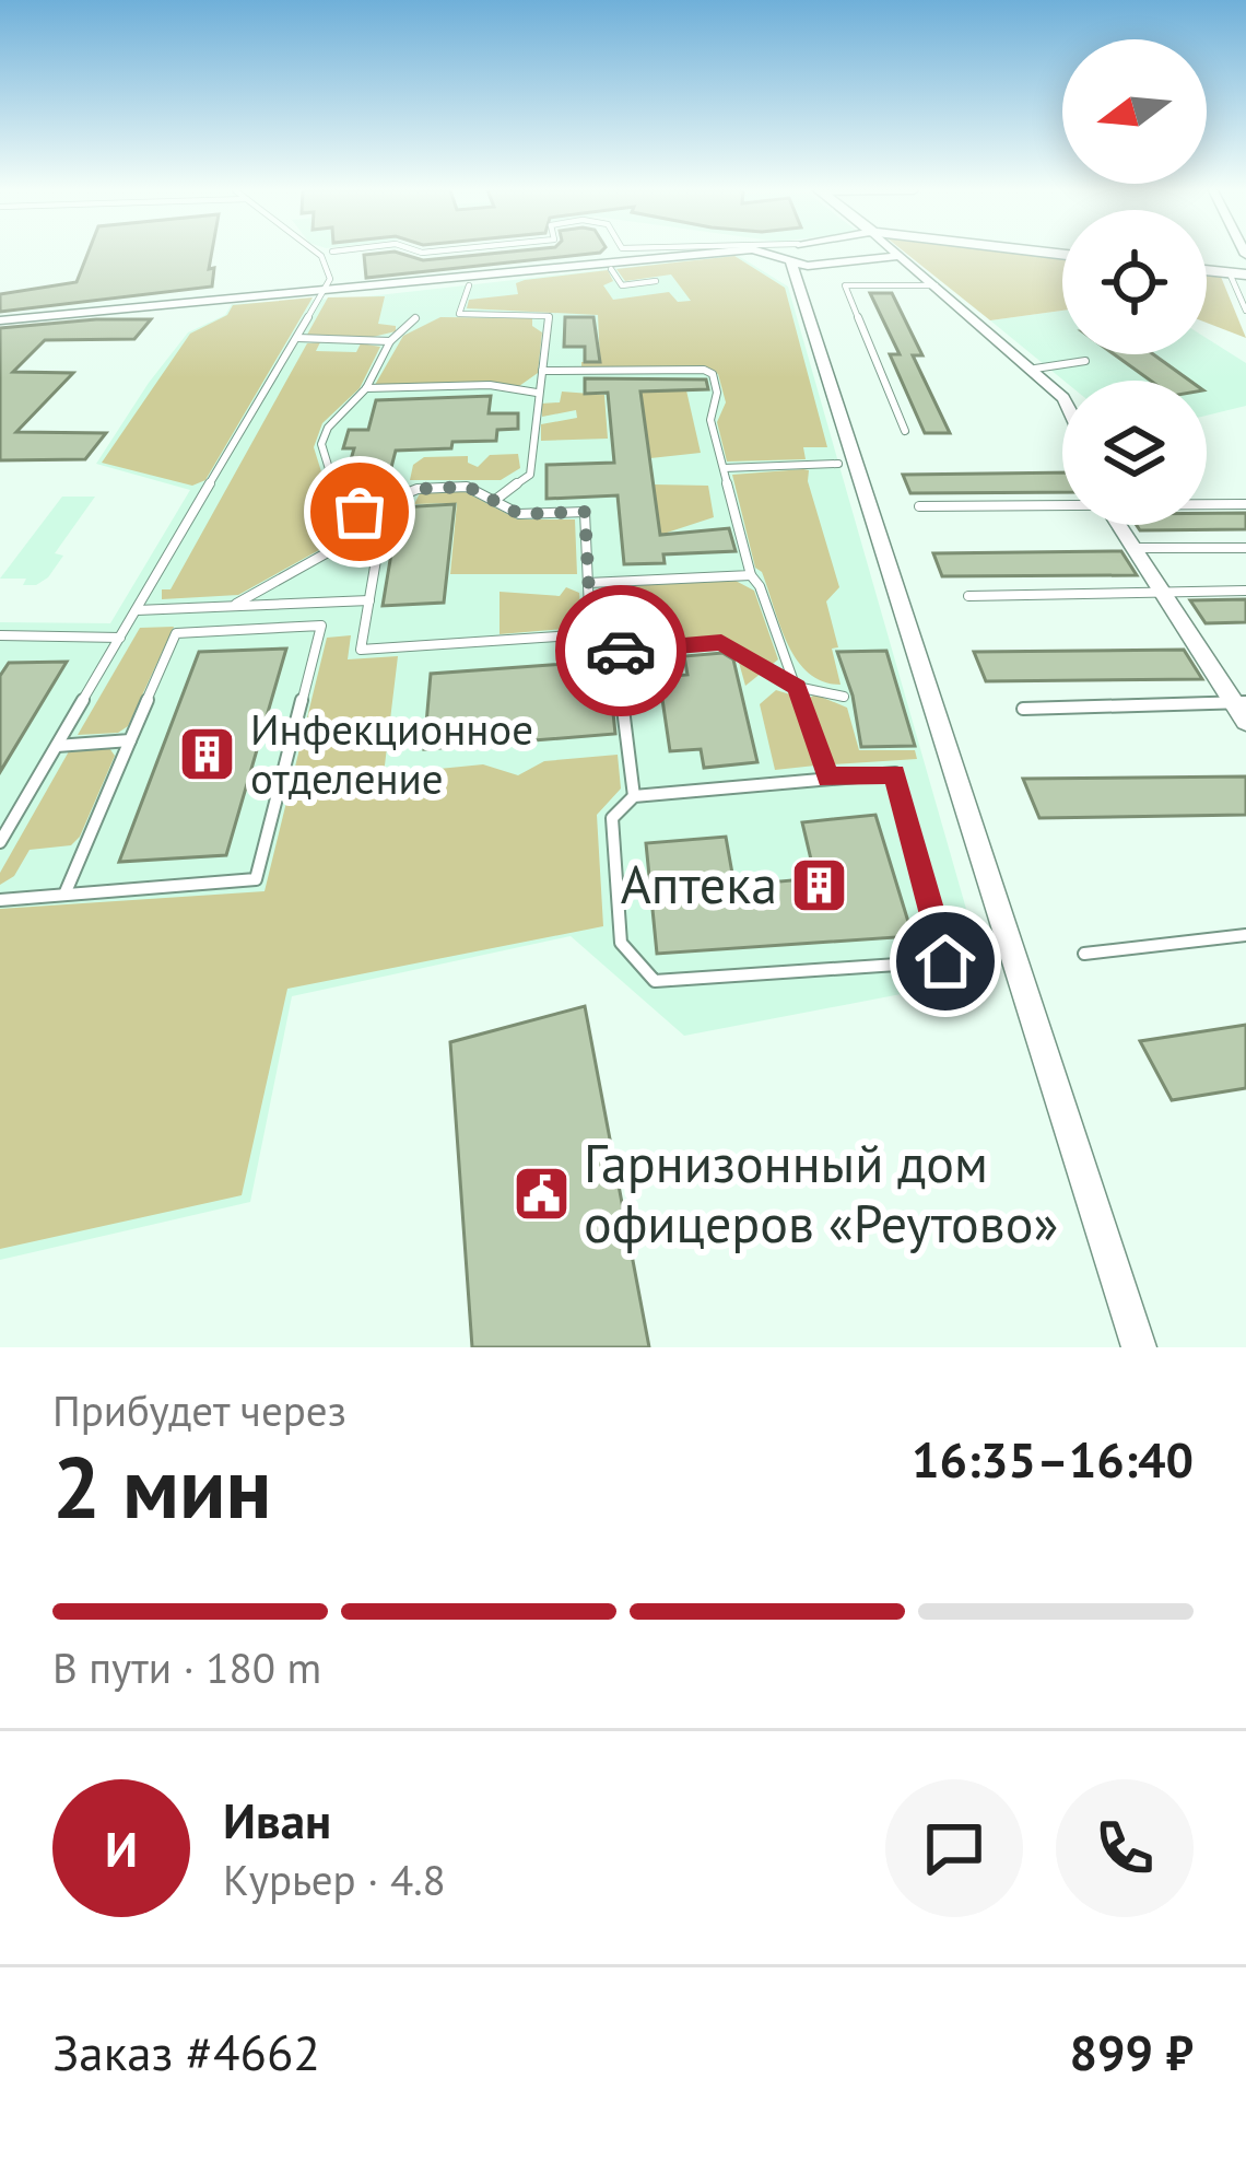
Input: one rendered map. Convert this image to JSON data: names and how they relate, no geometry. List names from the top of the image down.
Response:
{
  "places": {
    "building": ["Инфекционное отделение", "Аптека"],
    "public building": ["Гарнизонный дом офицеров «Реутово»"]
  },
  "north": "left",
  "page": {
    "heading": ["2 мин", "Прибудет через", "16:35–16:40"],
    "panel": [
      "Иван",
      "Курьер · 4.8",
      "Заказ #4662",
      "899 ₽"
    ],
    "bar": "В пути · 180 m",
    "round": "И"
  }
}
